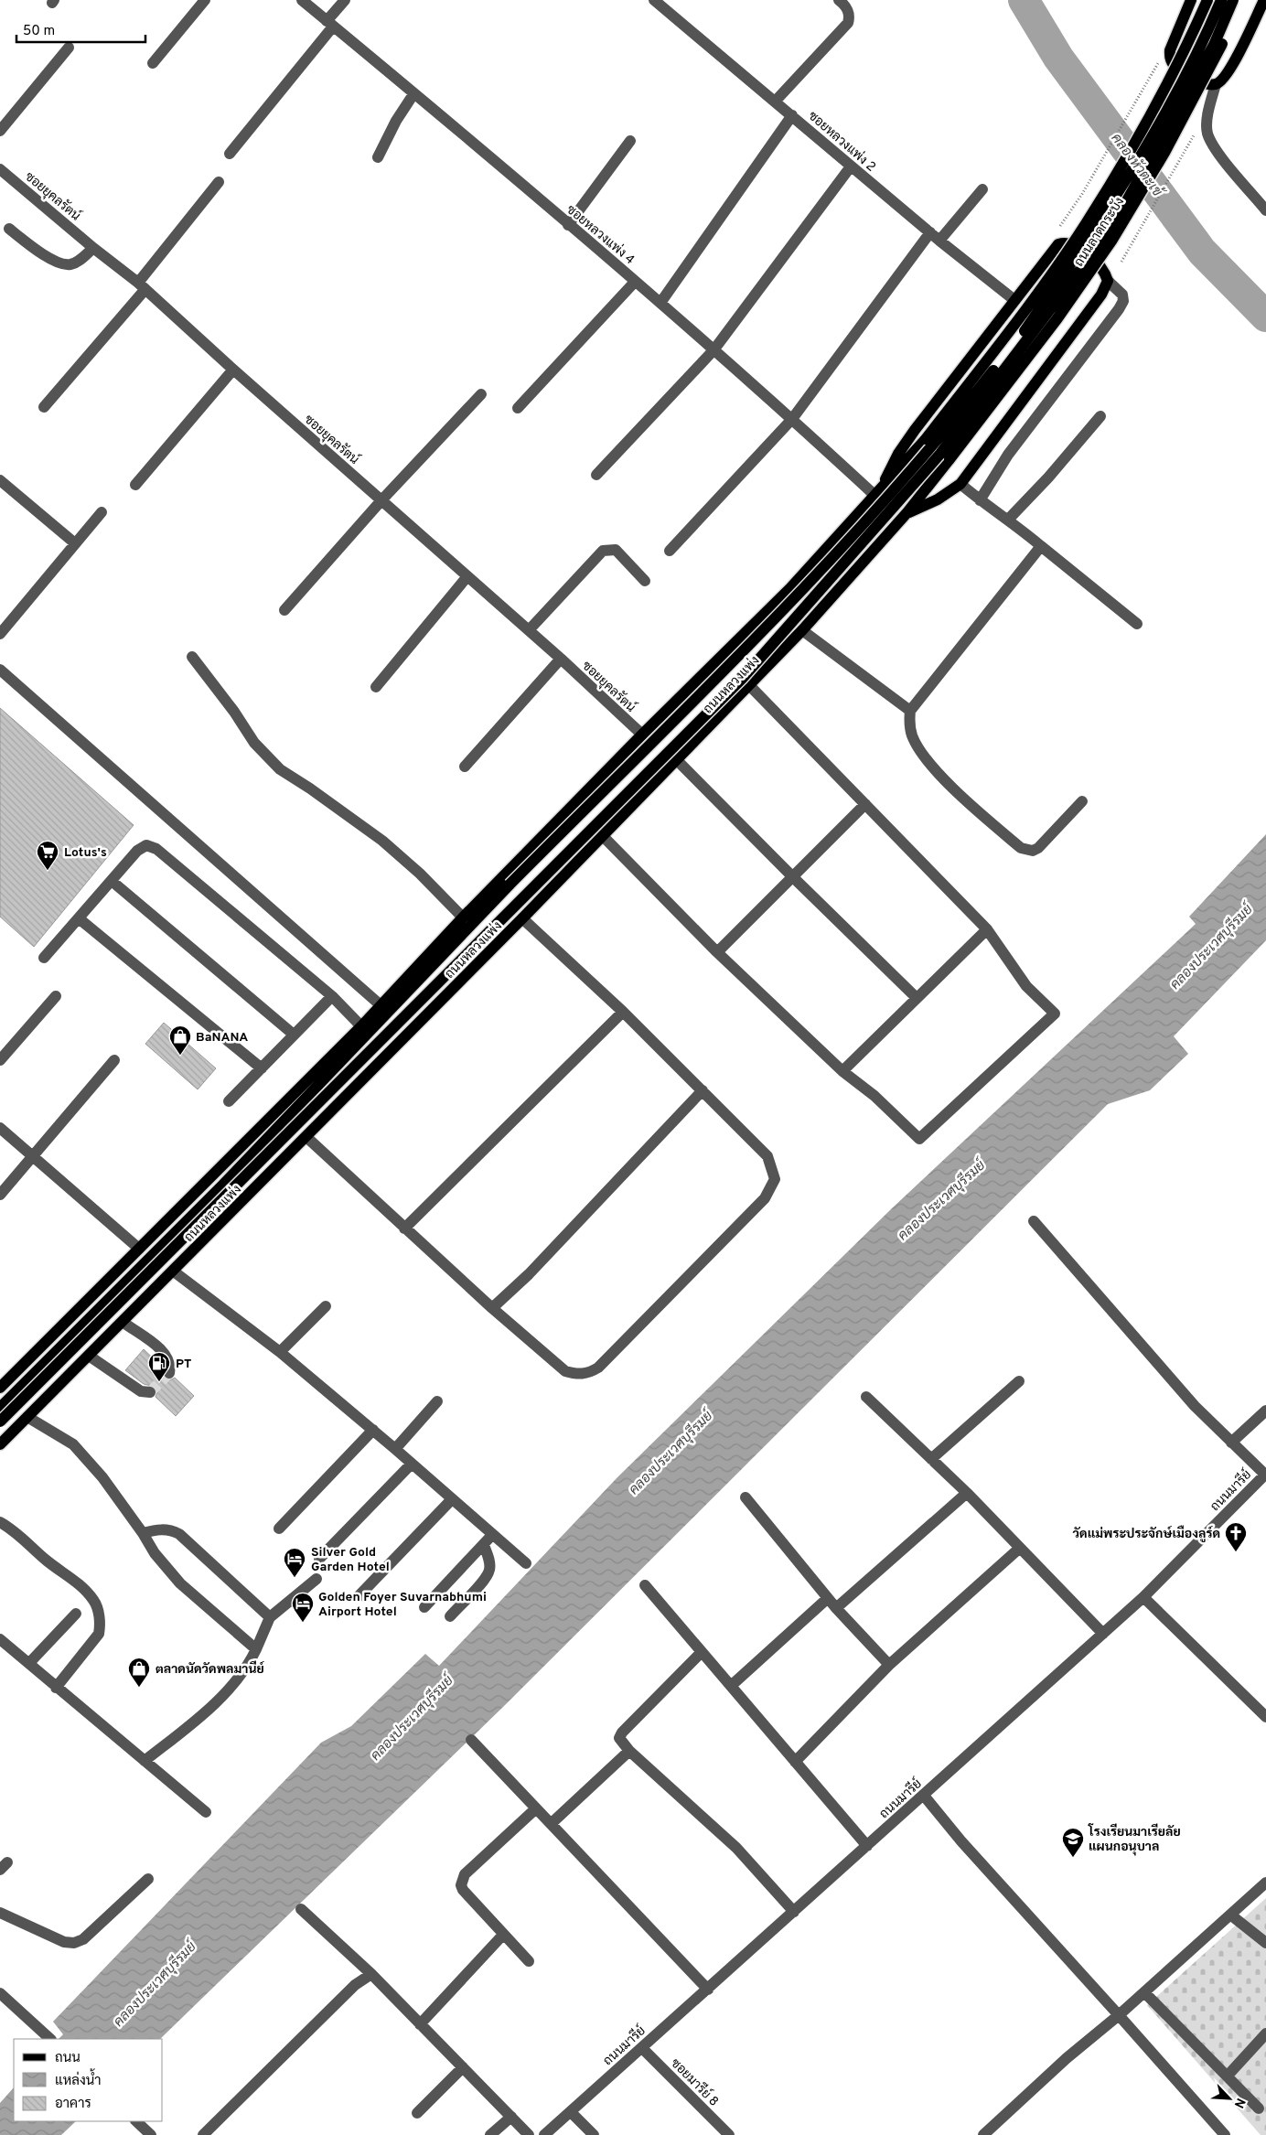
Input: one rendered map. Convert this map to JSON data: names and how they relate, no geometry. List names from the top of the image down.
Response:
{
  "streets": {
    "main road": ["ถนนลาดกระบัง", "ถนนหลวงแพ่ง"],
    "street": [
      "ซอยหลวงแพ่ง 2",
      "ซอยยุคลรัตน์",
      "ซอยหลวงแพ่ง 4",
      "ถนนมารีย์",
      "ซอยมารีย์ 8"
    ]
  },
  "crossings": [
    ["ซอยยุคลรัตน์", "ถนนหลวงแพ่ง"],
    ["ถนนลาดกระบัง", "ถนนหลวงแพ่ง"],
    ["ซอยหลวงแพ่ง 4", "ถนนหลวงแพ่ง"],
    ["ถนนมารีย์", "ซอยมารีย์ 8"]
  ],
  "water": ["คลองหัวตะเข้", "คลองประเวศบุรีรมย์"],
  "places": {
    "supermarket": ["Lotus's"],
    "shop": ["BaNANA", "ตลาดนัดวัดพลมานีย์"],
    "fuel station": ["PT"],
    "church": ["วัดแม่พระประจักษ์เมืองลูร์ด"],
    "hotel": ["Silver Gold Garden Hotel", "Golden Foyer Suvarnabhumi Airport Hotel"],
    "school or university": ["โรงเรียนมาเรียลัย แผนกอนุบาล"]
  },
  "legend": ["ถนน", "แหล่งน้ำ", "อาคาร"],
  "scale_bar": "50 m",
  "north": "bottom right"
}
